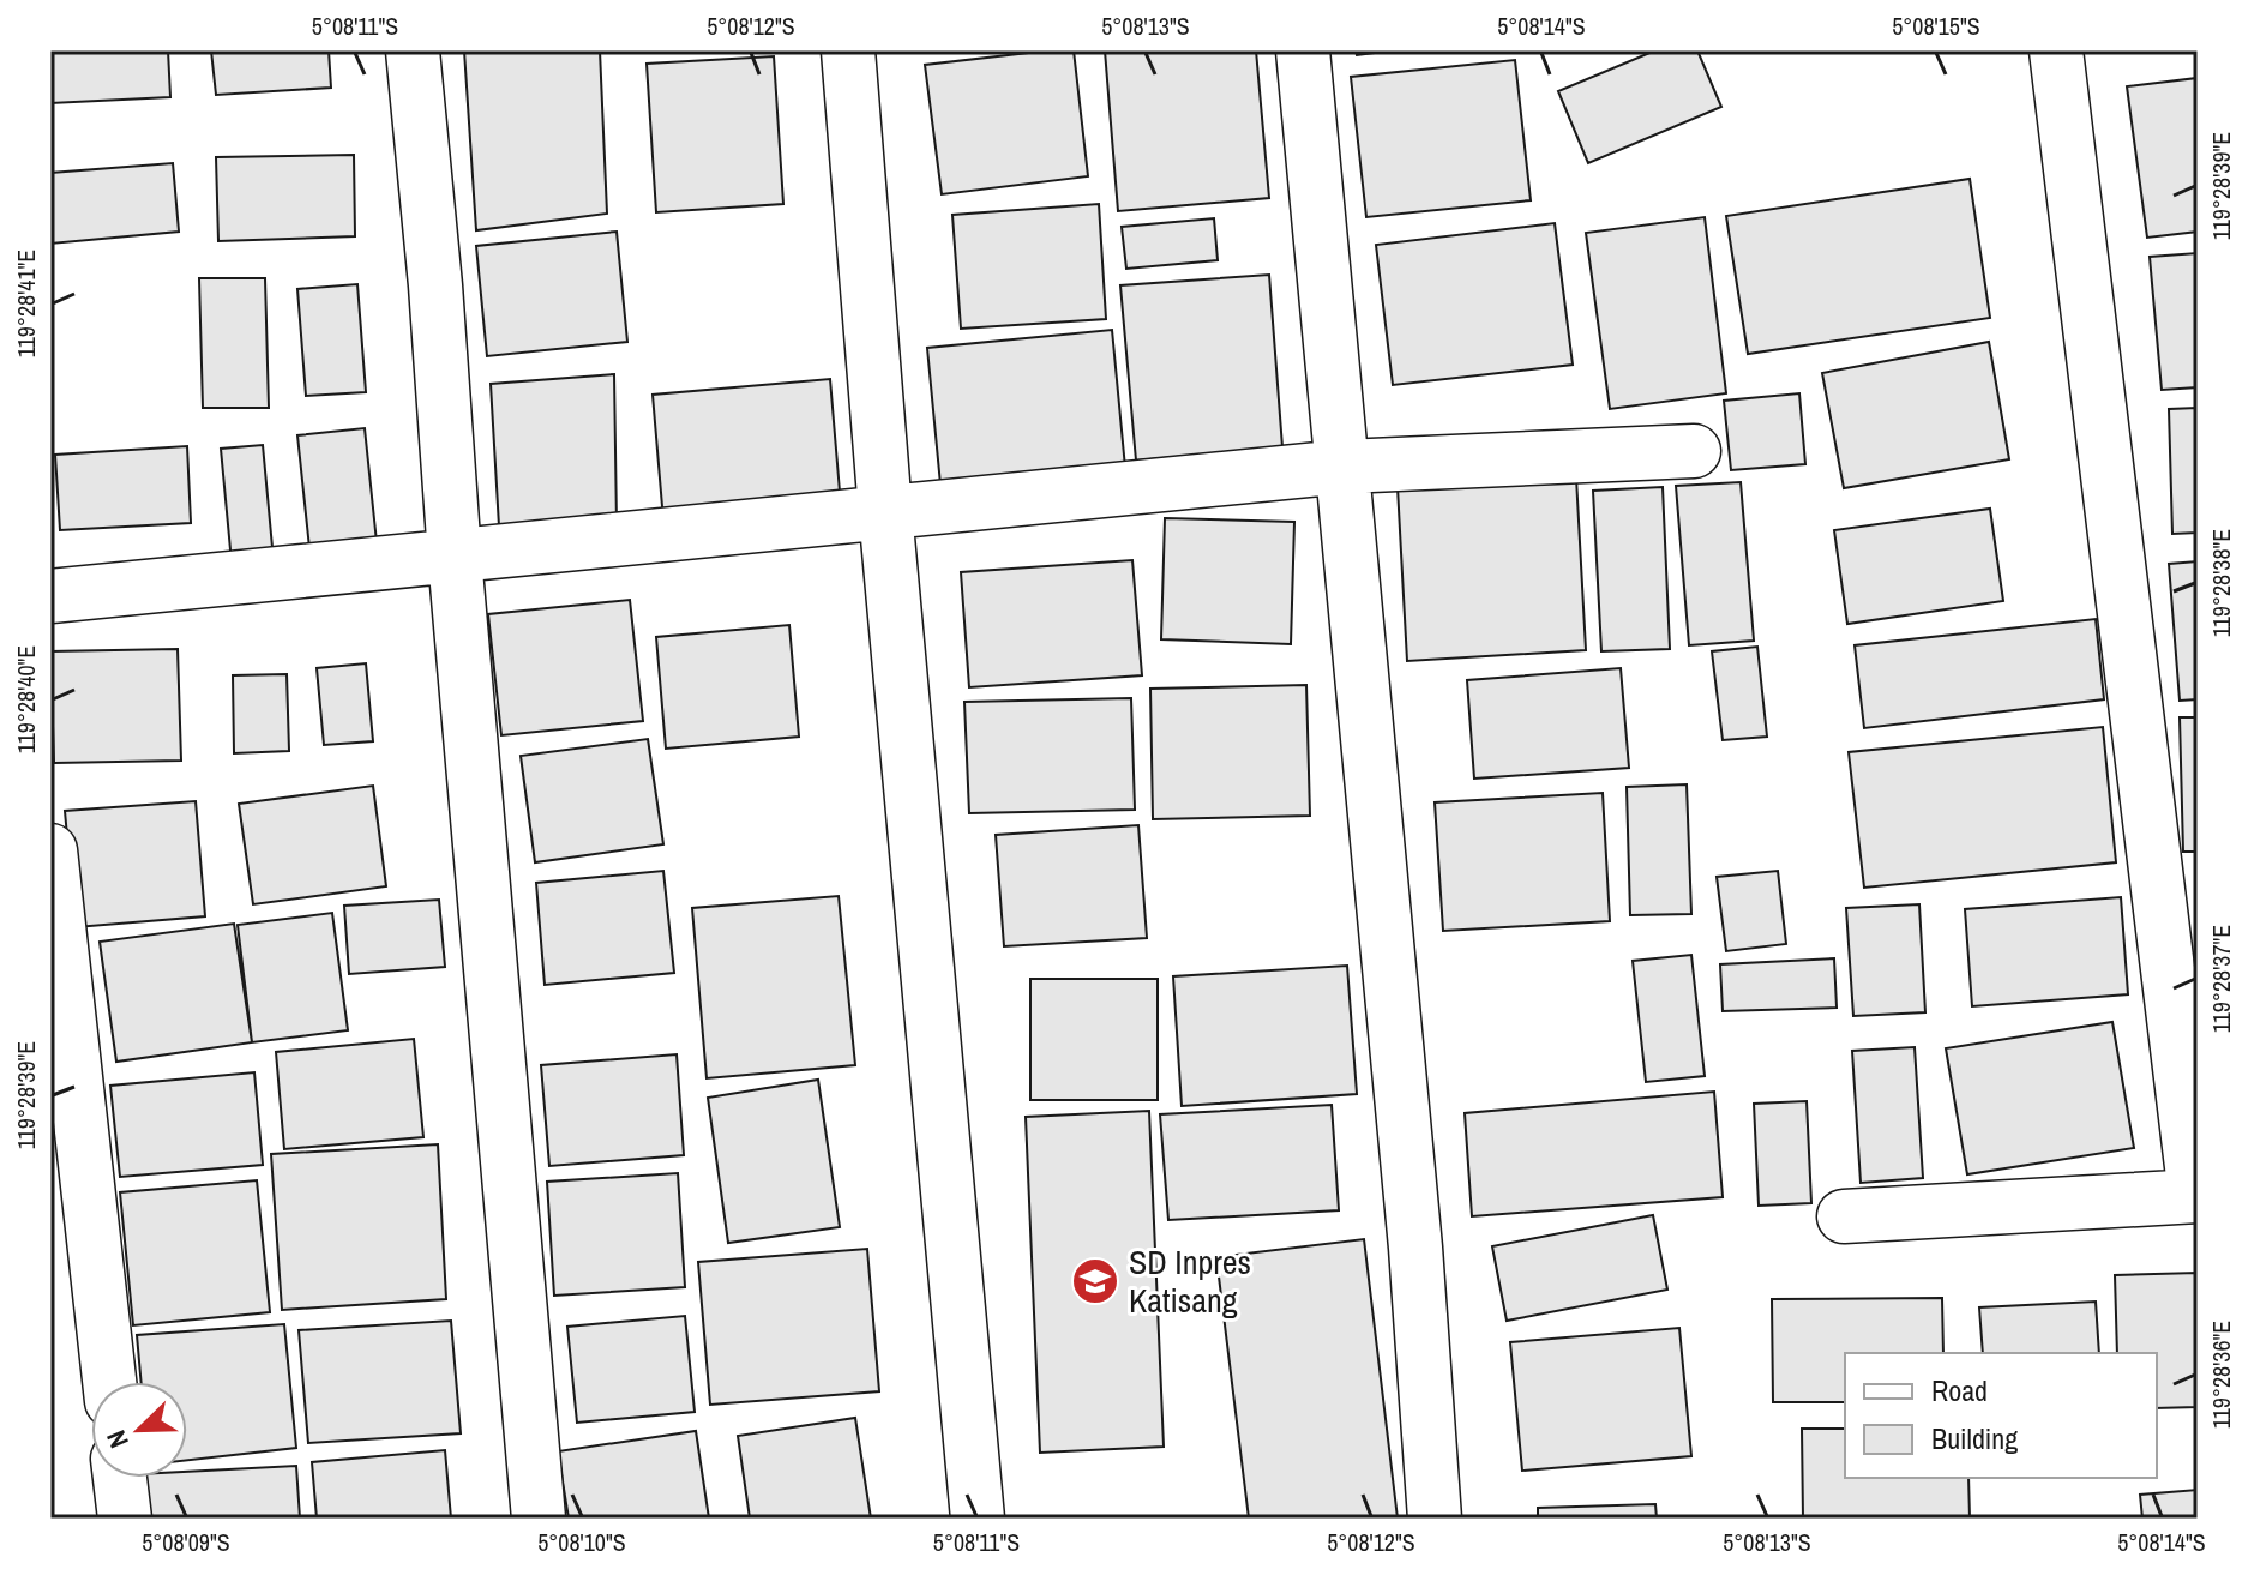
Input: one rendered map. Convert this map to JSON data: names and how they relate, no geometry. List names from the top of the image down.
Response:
{
  "places": {
    "school or university": ["SD Inpres Katisang"]
  },
  "legend": ["Road", "Building"],
  "north": "bottom left",
  "coordinates": [
    "5°08'11\"S",
    "5°08'12\"S",
    "5°08'13\"S",
    "5°08'14\"S",
    "5°08'15\"S",
    "119°28'39\"E",
    "119°28'41\"E",
    "119°28'38\"E",
    "119°28'40\"E",
    "119°28'37\"E",
    "119°28'36\"E",
    "5°08'09\"S",
    "5°08'10\"S"
  ]
}
